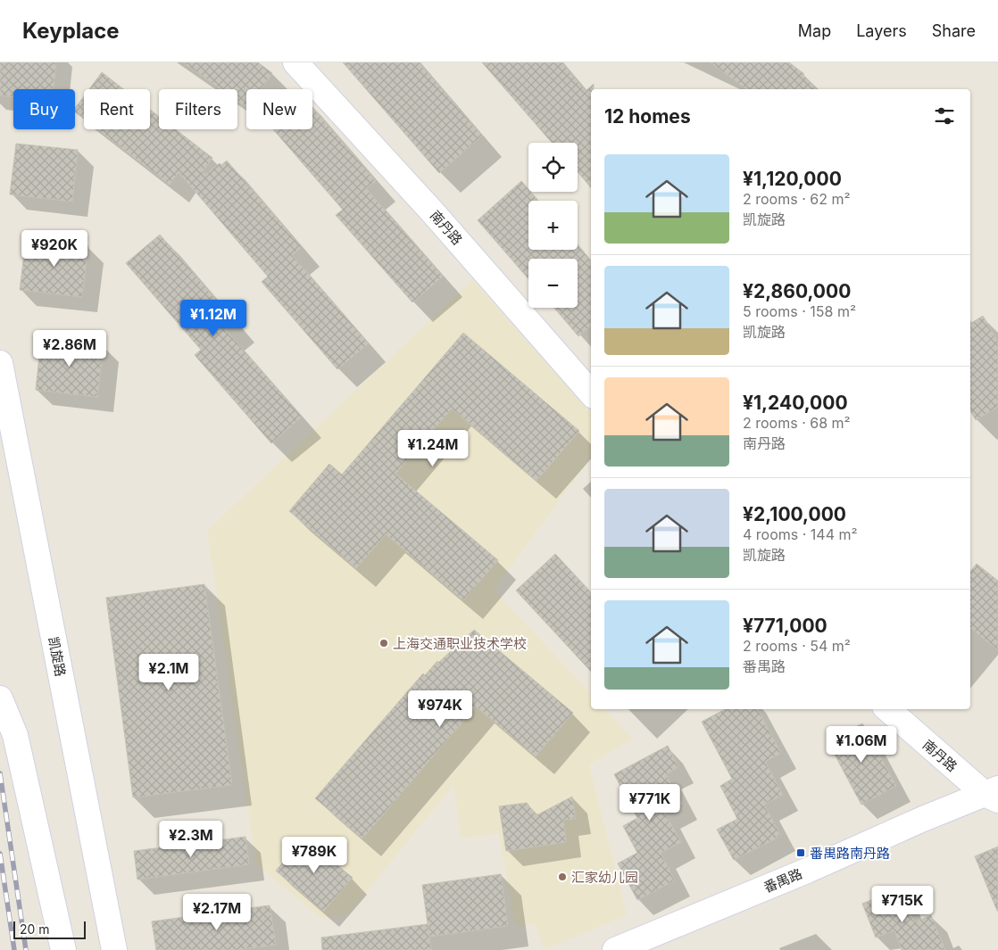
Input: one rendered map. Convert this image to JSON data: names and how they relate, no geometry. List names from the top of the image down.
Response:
{
  "streets": {
    "street": ["南丹路", "凯旋路", "番禺路"]
  },
  "crossings": [
    ["南丹路", "番禺路"]
  ],
  "places": {
    "other": ["上海交通职业技术学校", "汇家幼儿园"],
    "transit": ["番禺路南丹路"]
  },
  "scale_bar": "20 m",
  "page": {
    "header": "Keyplace",
    "nav": ["Map", "Layers", "Share"],
    "chip": [
      "Buy",
      "Rent",
      "Filters",
      "New"
    ],
    "heading": "12 homes",
    "map_buttons": ["+", "−"],
    "list": [
      {
        "name": "¥1,120,000",
        "note": "2 rooms · 62 m² · 凯旋路"
      },
      {
        "name": "¥2,860,000",
        "note": "5 rooms · 158 m² · 凯旋路"
      },
      {
        "name": "¥1,240,000",
        "note": "2 rooms · 68 m² · 南丹路"
      },
      {
        "name": "¥2,100,000",
        "note": "4 rooms · 144 m² · 凯旋路"
      },
      {
        "name": "¥771,000",
        "note": "2 rooms · 54 m² · 番禺路"
      }
    ],
    "price": [
      "¥920K",
      "¥1.12M",
      "¥2.86M",
      "¥1.24M",
      "¥2.1M",
      "¥974K",
      "¥1.06M",
      "¥771K",
      "¥2.3M",
      "¥789K",
      "¥715K",
      "¥2.17M"
    ],
    "scale": "20 m"
  }
}
